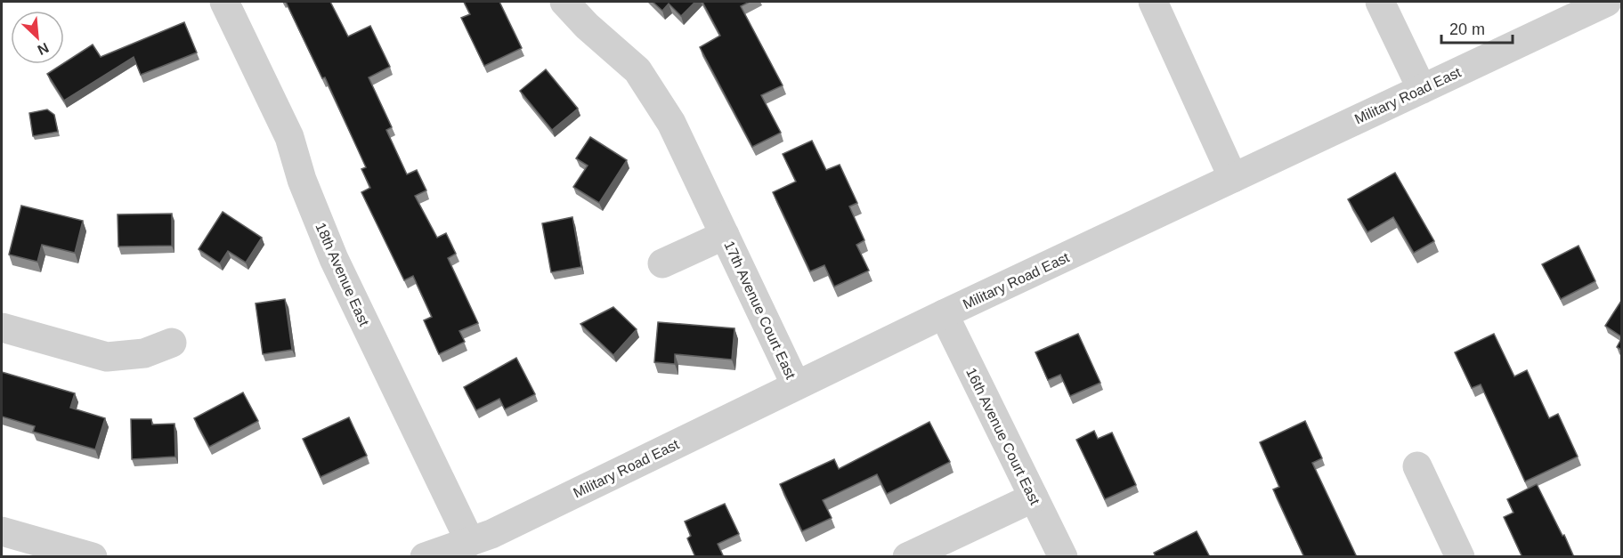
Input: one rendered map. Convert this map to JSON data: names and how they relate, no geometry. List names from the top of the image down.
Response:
{
  "streets": {
    "street": [
      "Military Road East",
      "18th Avenue East",
      "17th Avenue Court East",
      "16th Avenue Court East"
    ]
  },
  "crossings": [
    ["Military Road East", "18th Avenue East"],
    ["Military Road East", "17th Avenue Court East"],
    ["Military Road East", "16th Avenue Court East"]
  ],
  "scale_bar": "20 m",
  "north": "bottom right"
}
